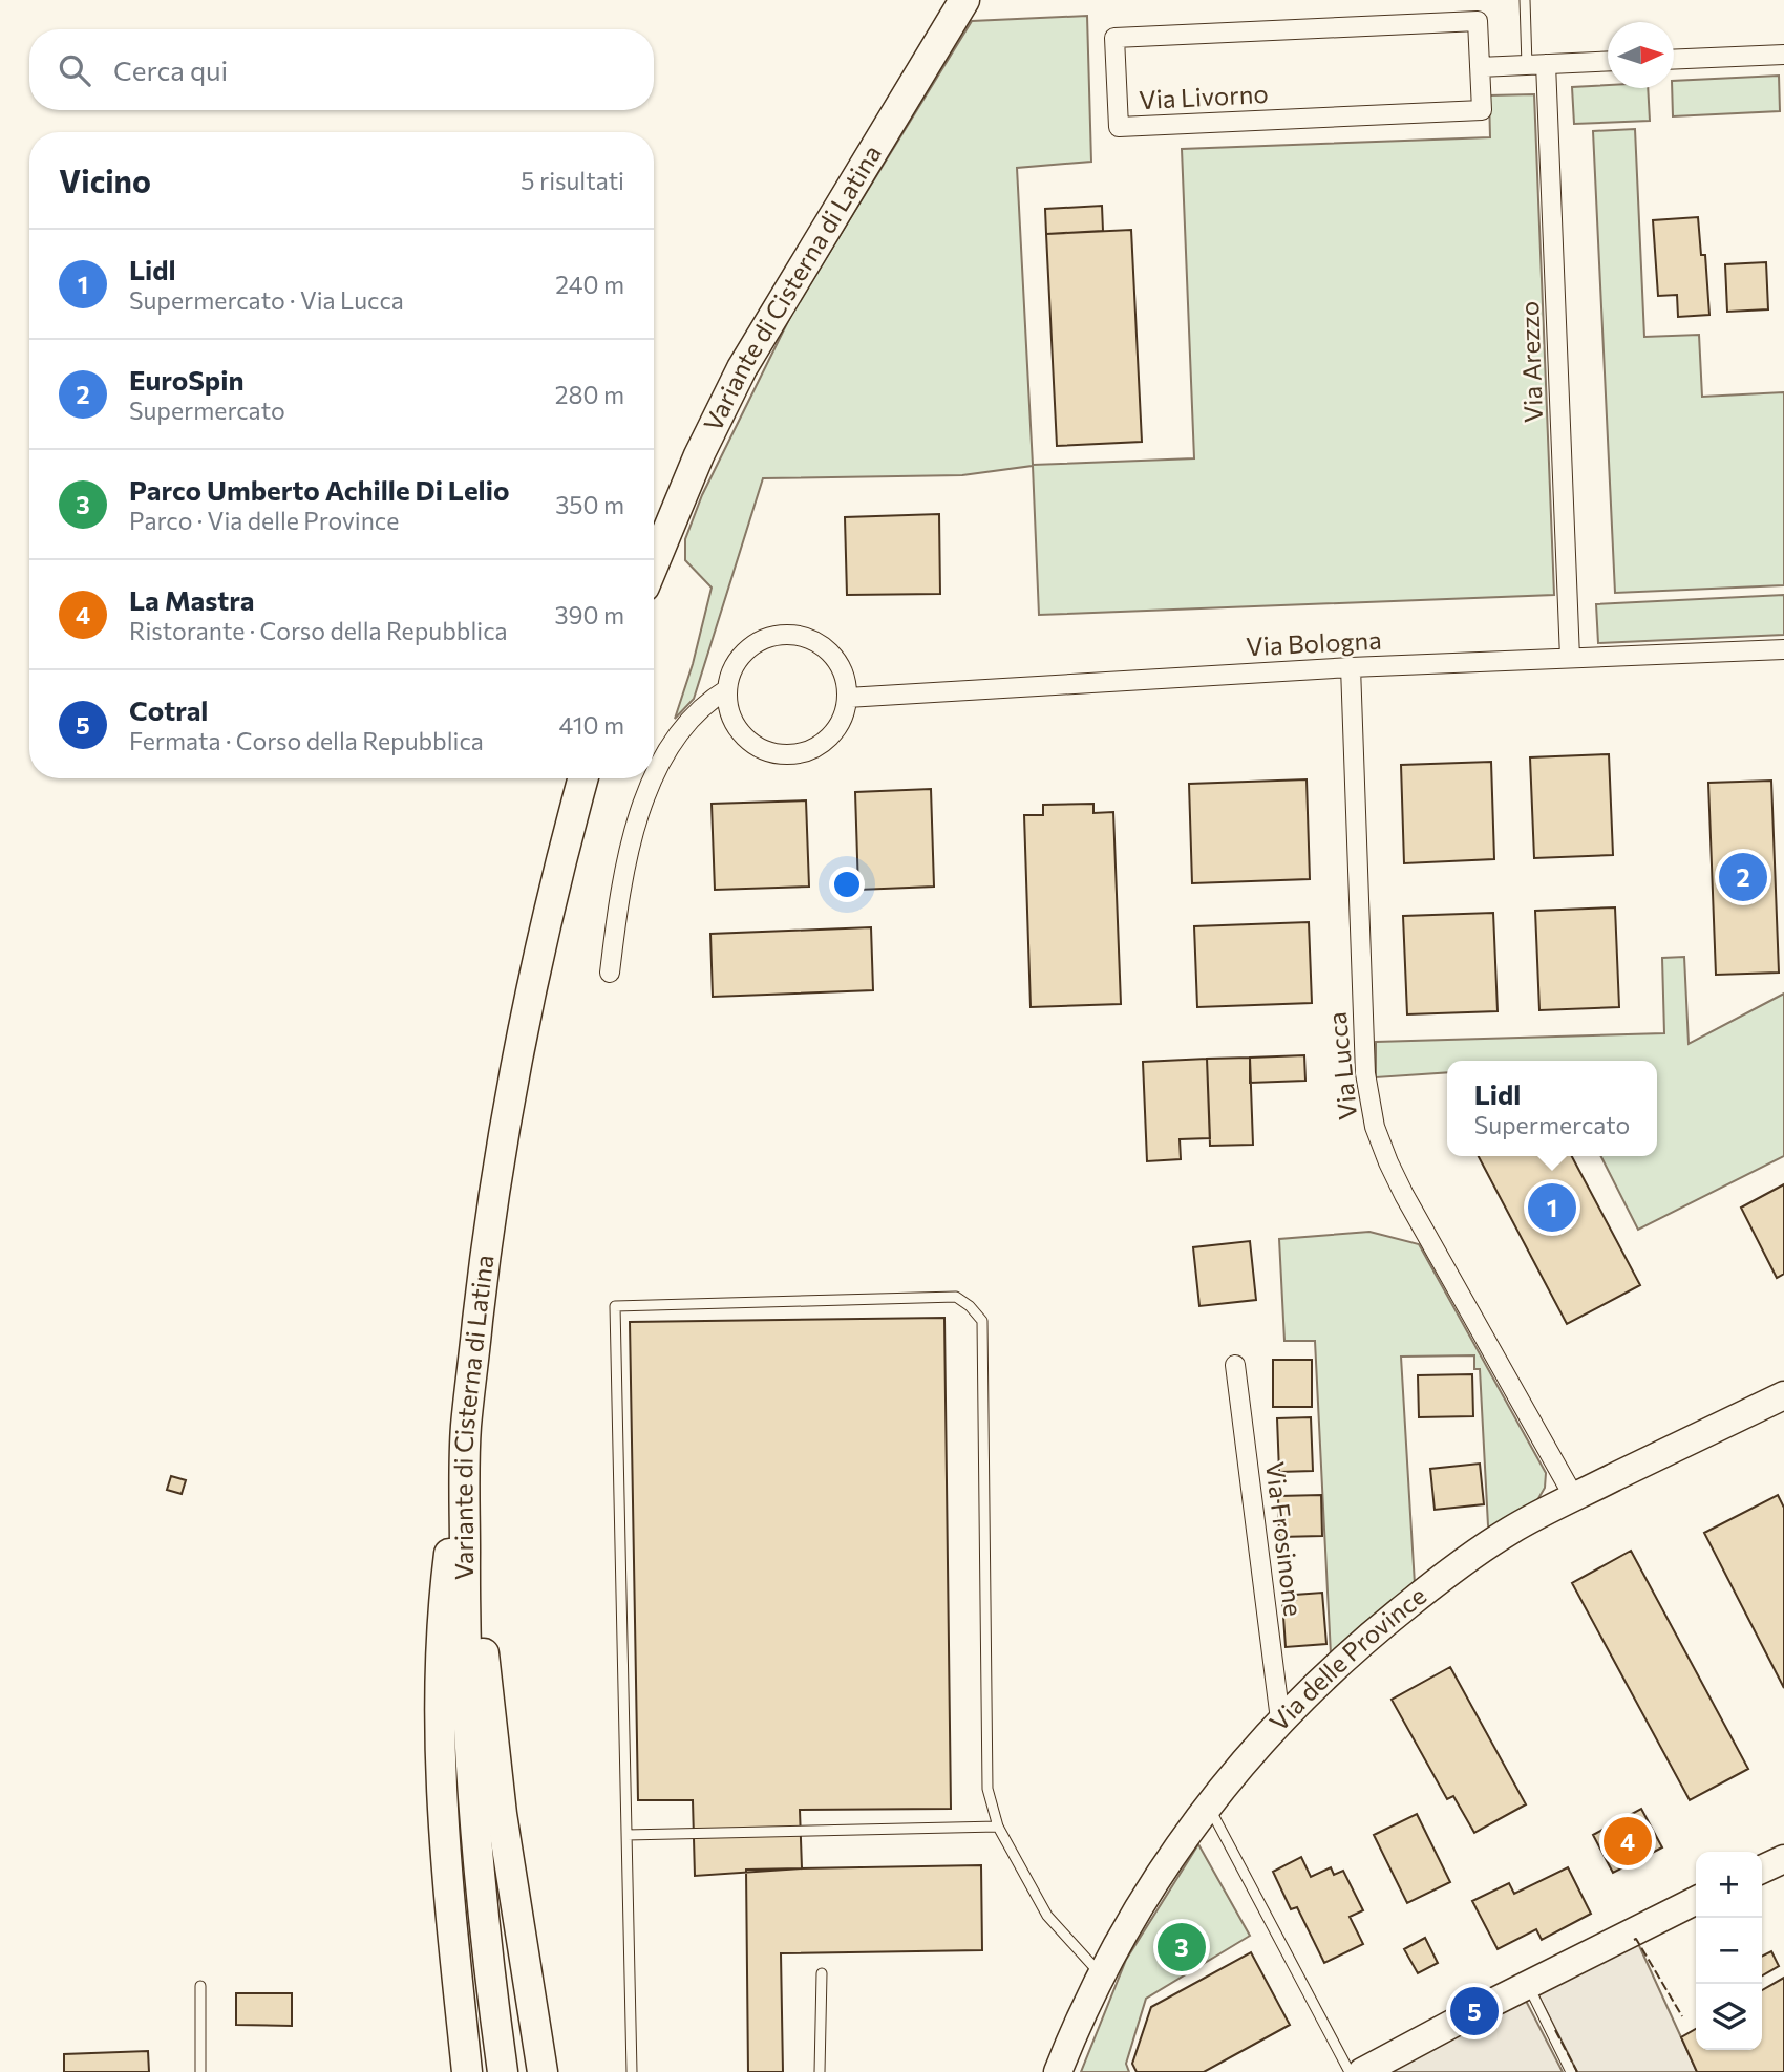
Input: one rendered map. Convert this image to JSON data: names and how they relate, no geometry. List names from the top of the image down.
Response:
{
  "streets": {
    "main road": ["Variante di Cisterna di Latina", "Via delle Province"],
    "street": [
      "Via Livorno",
      "Via Arezzo",
      "Via Bologna",
      "Via Lucca",
      "Via Frosinone"
    ]
  },
  "crossings": [
    ["Via Arezzo", "Via Bologna"],
    ["Via Bologna", "Via Lucca"],
    ["Via Lucca", "Via delle Province"],
    ["Via Frosinone", "Via delle Province"]
  ],
  "north": "right",
  "page": {
    "search": "Cerca qui",
    "heading": ["Vicino", "5 risultati"],
    "list": [
      {
        "mark": "1",
        "name": "Lidl",
        "note": "Supermercato · Via Lucca",
        "value": "240 m"
      },
      {
        "mark": "2",
        "name": "EuroSpin",
        "note": "Supermercato",
        "value": "280 m"
      },
      {
        "mark": "3",
        "name": "Parco Umberto Achille Di Lelio",
        "note": "Parco · Via delle Province",
        "value": "350 m"
      },
      {
        "mark": "4",
        "name": "La Mastra",
        "note": "Ristorante · Corso della Repubblica",
        "value": "390 m"
      },
      {
        "mark": "5",
        "name": "Cotral",
        "note": "Fermata · Corso della Repubblica",
        "value": "410 m"
      }
    ],
    "pins": [
      "2",
      "1",
      "4",
      "3",
      "5"
    ],
    "popup": ["Lidl", "Supermercato"],
    "map_buttons": ["+", "−"]
  }
}
